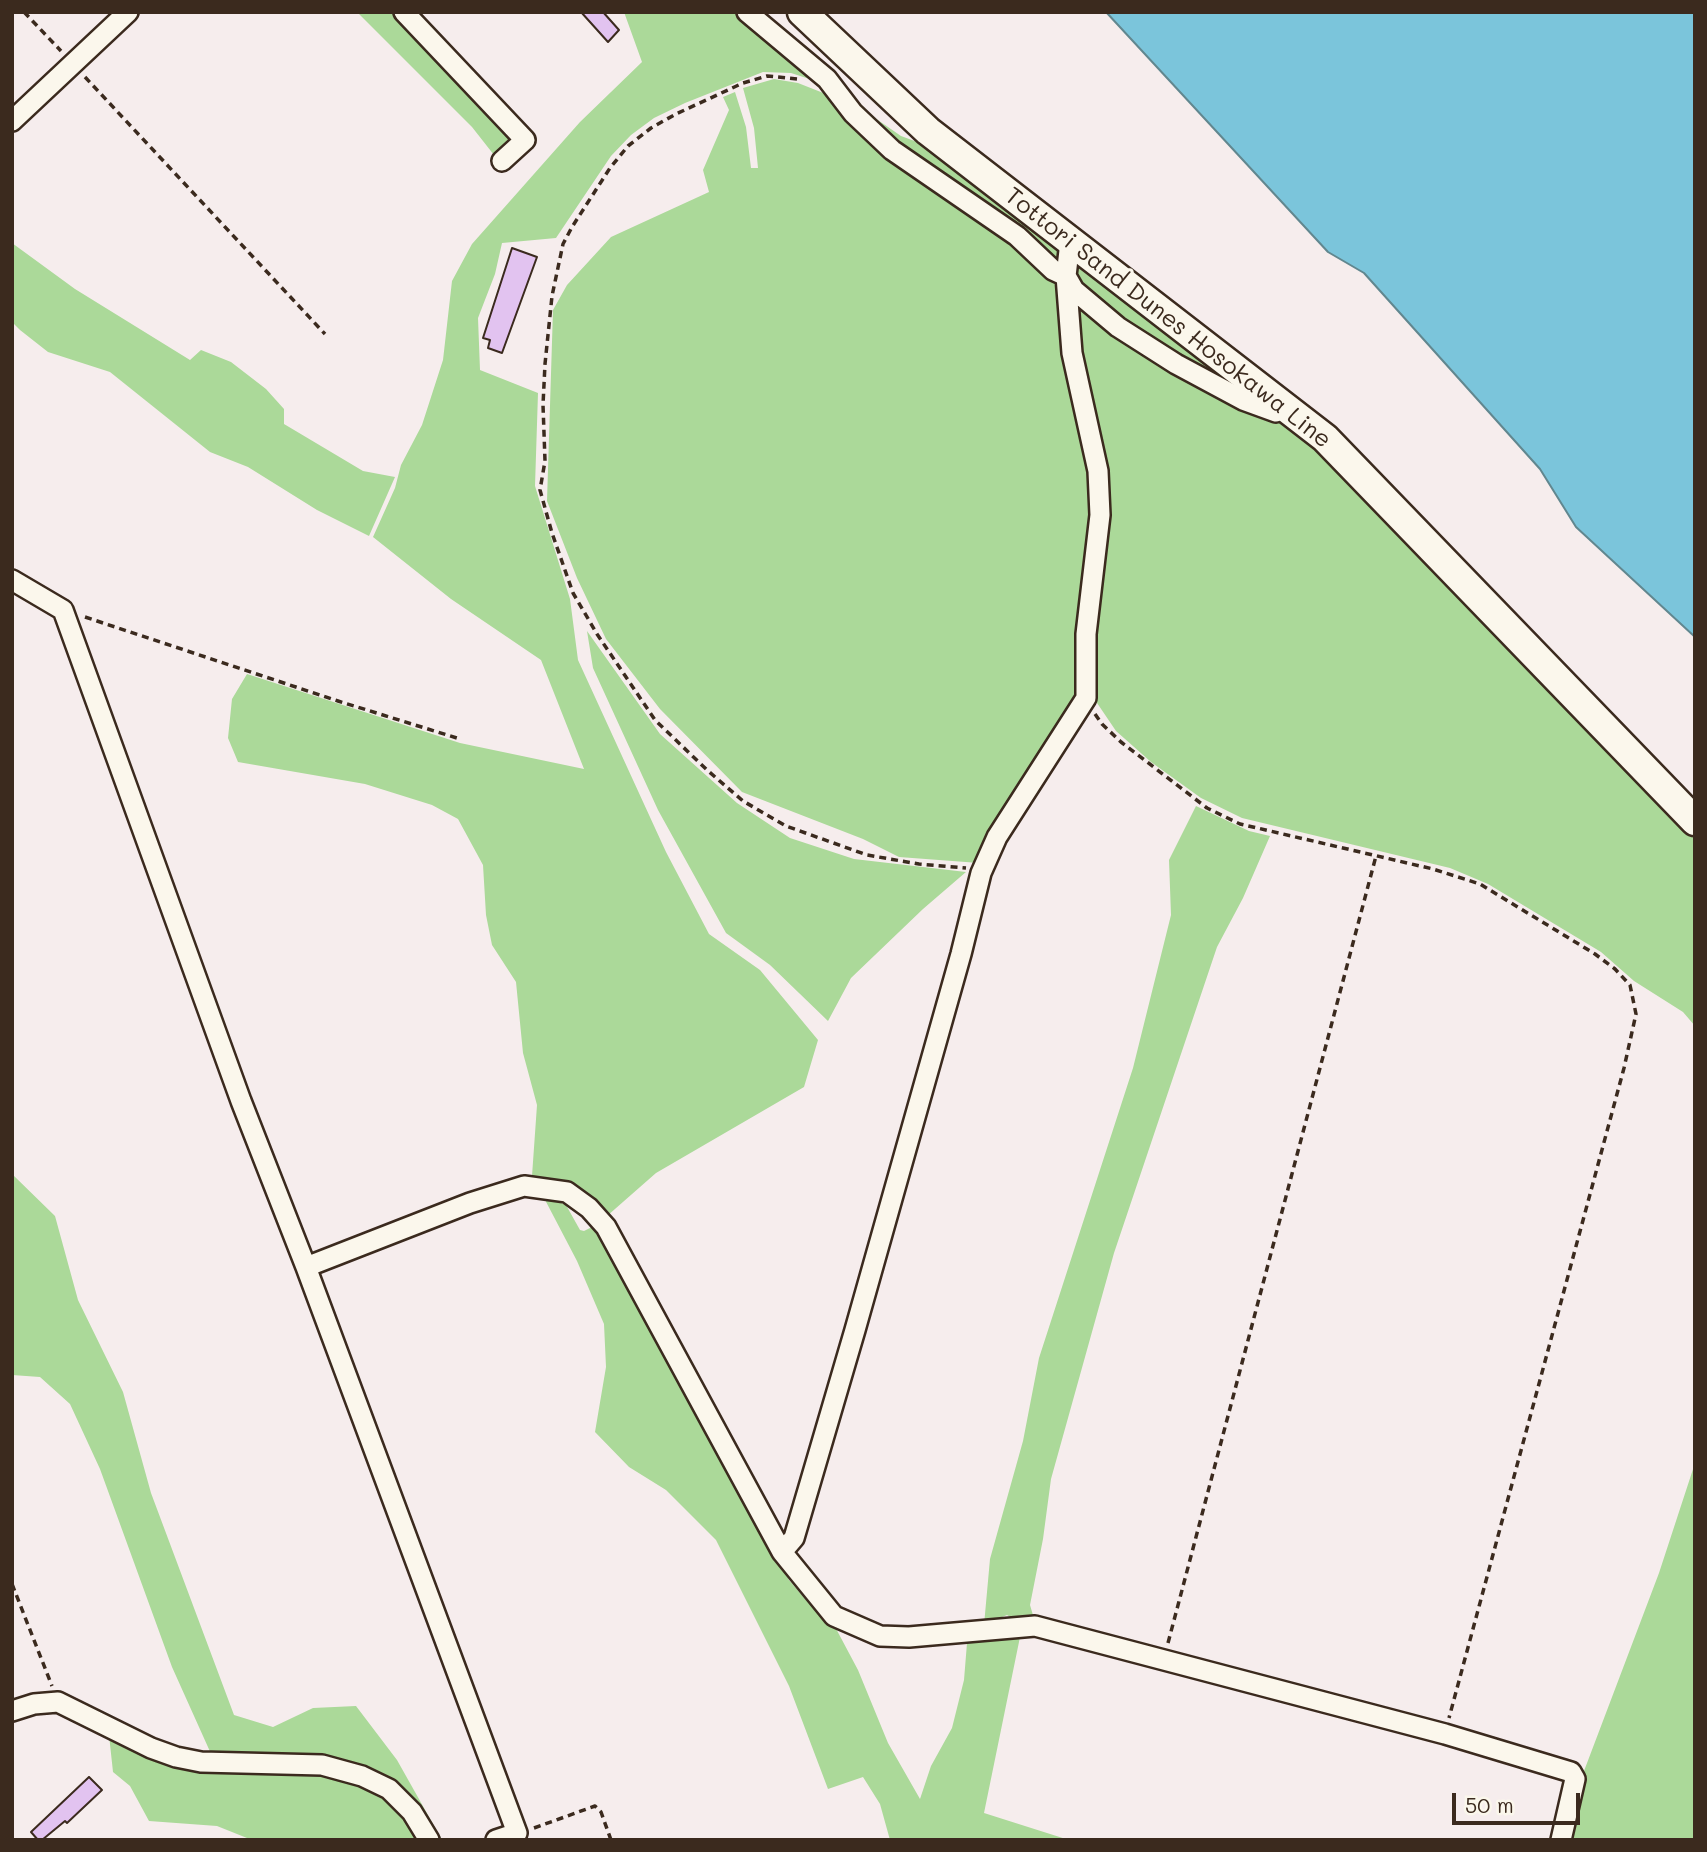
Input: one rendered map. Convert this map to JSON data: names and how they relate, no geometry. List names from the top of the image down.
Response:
{
  "streets": {
    "main road": ["Tottori Sand Dunes Hosokawa Line"]
  },
  "scale_bar": "50 m"
}
